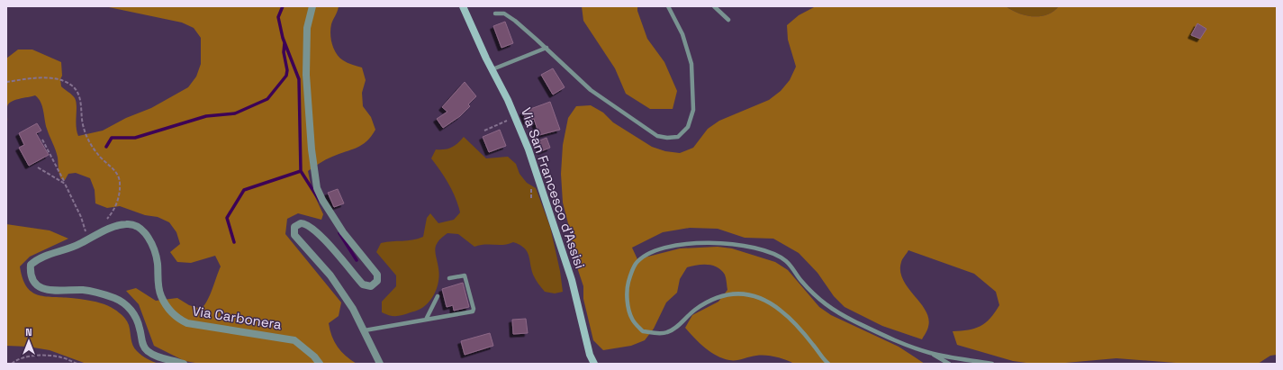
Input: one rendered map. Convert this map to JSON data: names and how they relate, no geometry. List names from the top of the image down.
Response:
{
  "streets": {
    "main road": ["Via San Francesco d'Assisi"],
    "street": ["Via Carbonera"]
  },
  "north": "top"
}
